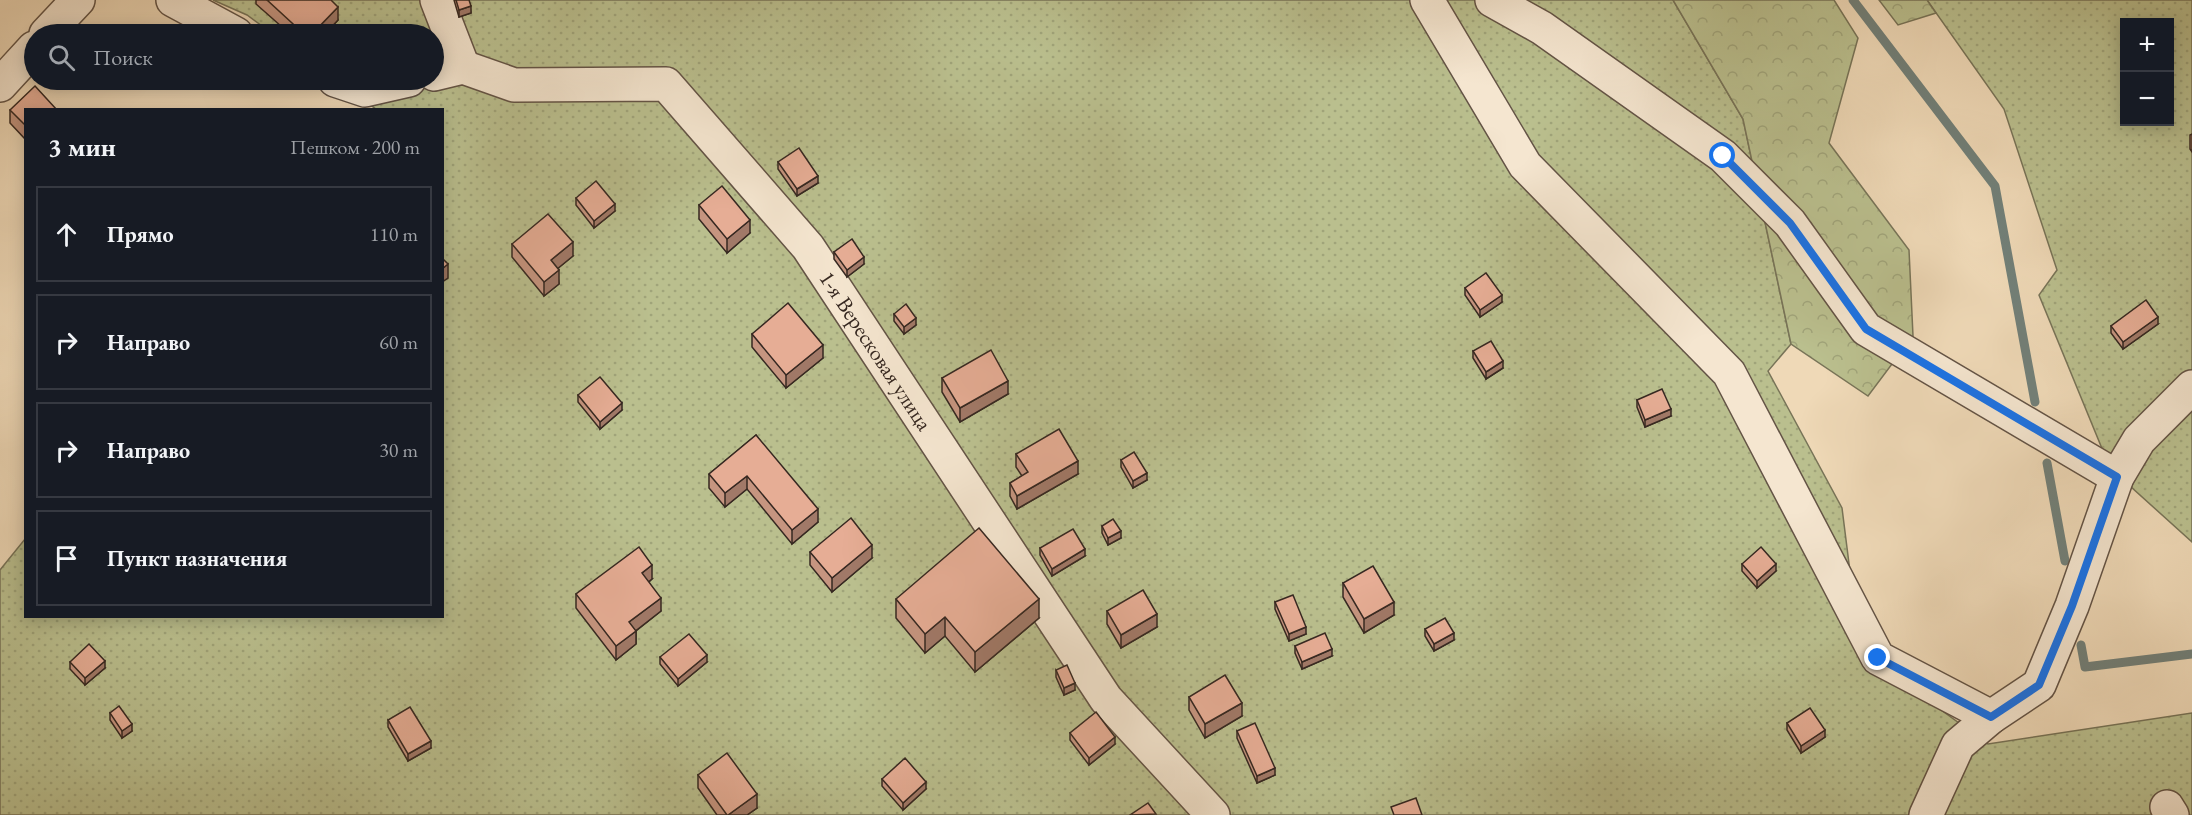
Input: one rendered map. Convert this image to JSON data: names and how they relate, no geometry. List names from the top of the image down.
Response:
{
  "streets": {
    "lane": ["1-я Вересковая улица"]
  },
  "page": {
    "map_buttons": ["+", "−"],
    "search": "Поиск",
    "heading": ["3 мин", "Пешком · 200 m"],
    "list": [
      ["Прямо", "110 m"],
      ["Направо", "60 m"],
      ["Направо", "30 m"],
      "Пункт назначения"
    ]
  }
}
